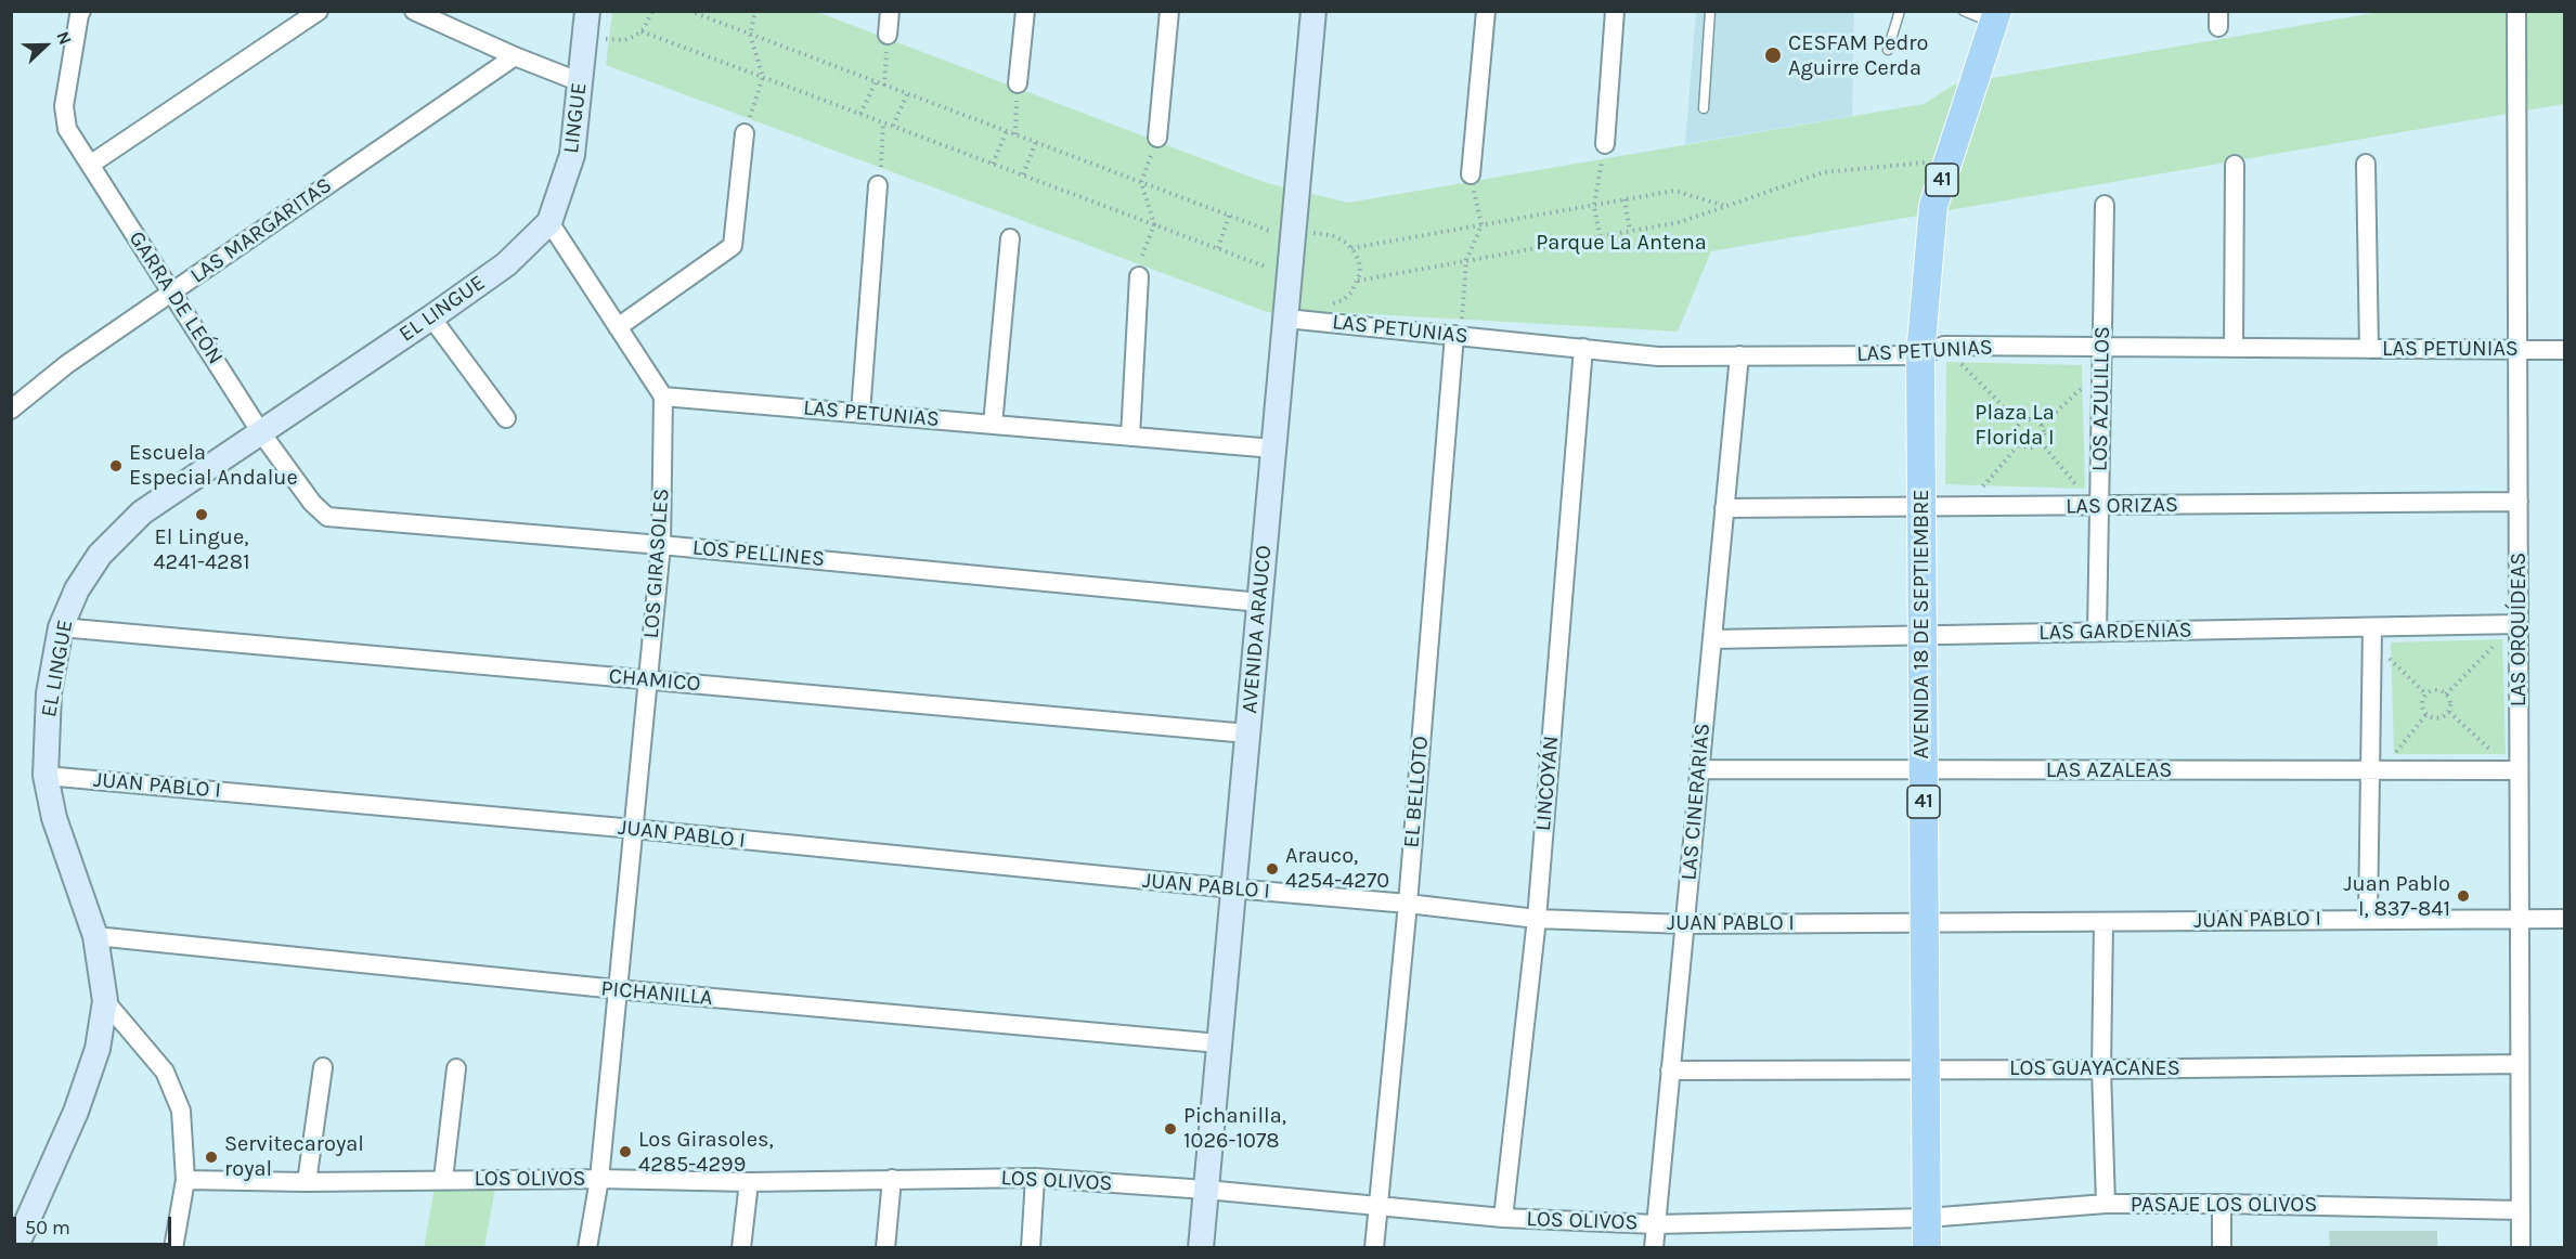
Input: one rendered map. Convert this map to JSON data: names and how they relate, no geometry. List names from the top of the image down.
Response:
{
  "streets": {
    "main road": ["41", "AVENIDA 18 DE SEPTIEMBRE"],
    "street": [
      "LINGUE",
      "LAS MARGARITAS",
      "GARRA DE LEÓN",
      "EL LINGUE",
      "LAS PETUNIAS",
      "LOS AZULILLOS",
      "LAS ORIZAS",
      "LOS PELLINES",
      "LOS GIRASOLES",
      "AVENIDA ARAUCO",
      "LAS ORQUÍDEAS",
      "LAS GARDENIAS",
      "CHAMICO",
      "LAS AZALEAS",
      "LINCOYÁN",
      "JUAN PABLO I",
      "EL BELLOTO",
      "LAS CINERARIAS",
      "PICHANILLA",
      "LOS GUAYACANES",
      "LOS OLIVOS",
      "PASAJE LOS OLIVOS"
    ]
  },
  "crossings": [
    ["LINGUE", "EL LINGUE"],
    ["LAS MARGARITAS", "GARRA DE LEÓN"],
    ["GARRA DE LEÓN", "EL LINGUE"],
    ["GARRA DE LEÓN", "LOS PELLINES"],
    ["EL LINGUE", "LOS PELLINES"],
    ["EL LINGUE", "CHAMICO"],
    ["EL LINGUE", "JUAN PABLO I"],
    ["EL LINGUE", "PICHANILLA"],
    ["LAS PETUNIAS", "LOS AZULILLOS"],
    ["LAS PETUNIAS", "LOS GIRASOLES"],
    ["LAS PETUNIAS", "AVENIDA 18 DE SEPTIEMBRE"],
    ["LAS PETUNIAS", "AVENIDA ARAUCO"],
    ["LAS PETUNIAS", "LAS ORQUÍDEAS"],
    ["LAS PETUNIAS", "LINCOYÁN"],
    ["LAS PETUNIAS", "EL BELLOTO"],
    ["LAS PETUNIAS", "LAS CINERARIAS"],
    ["LOS AZULILLOS", "LAS ORIZAS"],
    ["LOS AZULILLOS", "LAS GARDENIAS"],
    ["LAS ORIZAS", "AVENIDA 18 DE SEPTIEMBRE"],
    ["LAS ORIZAS", "LAS ORQUÍDEAS"],
    ["LAS ORIZAS", "LAS CINERARIAS"],
    ["LOS PELLINES", "LOS GIRASOLES"],
    ["LOS PELLINES", "AVENIDA ARAUCO"],
    ["LOS GIRASOLES", "CHAMICO"],
    ["LOS GIRASOLES", "JUAN PABLO I"],
    ["LOS GIRASOLES", "PICHANILLA"],
    ["LOS GIRASOLES", "LOS OLIVOS"],
    ["AVENIDA 18 DE SEPTIEMBRE", "LAS GARDENIAS"],
    ["AVENIDA 18 DE SEPTIEMBRE", "LAS AZALEAS"],
    ["AVENIDA 18 DE SEPTIEMBRE", "JUAN PABLO I"],
    ["AVENIDA 18 DE SEPTIEMBRE", "LOS GUAYACANES"],
    ["AVENIDA 18 DE SEPTIEMBRE", "LOS OLIVOS"],
    ["AVENIDA 18 DE SEPTIEMBRE", "PASAJE LOS OLIVOS"],
    ["AVENIDA ARAUCO", "CHAMICO"],
    ["AVENIDA ARAUCO", "JUAN PABLO I"],
    ["AVENIDA ARAUCO", "PICHANILLA"],
    ["AVENIDA ARAUCO", "LOS OLIVOS"],
    ["LAS ORQUÍDEAS", "LAS GARDENIAS"],
    ["LAS ORQUÍDEAS", "LAS AZALEAS"],
    ["LAS ORQUÍDEAS", "JUAN PABLO I"],
    ["LAS ORQUÍDEAS", "LOS GUAYACANES"],
    ["LAS ORQUÍDEAS", "PASAJE LOS OLIVOS"],
    ["LAS GARDENIAS", "LAS CINERARIAS"],
    ["LAS AZALEAS", "LAS CINERARIAS"],
    ["LINCOYÁN", "JUAN PABLO I"],
    ["LINCOYÁN", "LOS OLIVOS"],
    ["JUAN PABLO I", "EL BELLOTO"],
    ["JUAN PABLO I", "LAS CINERARIAS"],
    ["EL BELLOTO", "LOS OLIVOS"],
    ["LAS CINERARIAS", "LOS GUAYACANES"],
    ["LAS CINERARIAS", "LOS OLIVOS"],
    ["LOS OLIVOS", "PASAJE LOS OLIVOS"]
  ],
  "parks": ["Parque La Antena", "Plaza La Florida I"],
  "places": [
    "CESFAM Pedro Aguirre Cerda",
    "Escuela Especial Andalue",
    "El Lingue, 4241-4281",
    "Arauco, 4254-4270",
    "Juan Pablo I, 837-841",
    "Pichanilla, 1026-1078",
    "Los Girasoles, 4285-4299",
    "Servitecaroyal royal"
  ],
  "scale_bar": "50 m",
  "north": "right"
}
